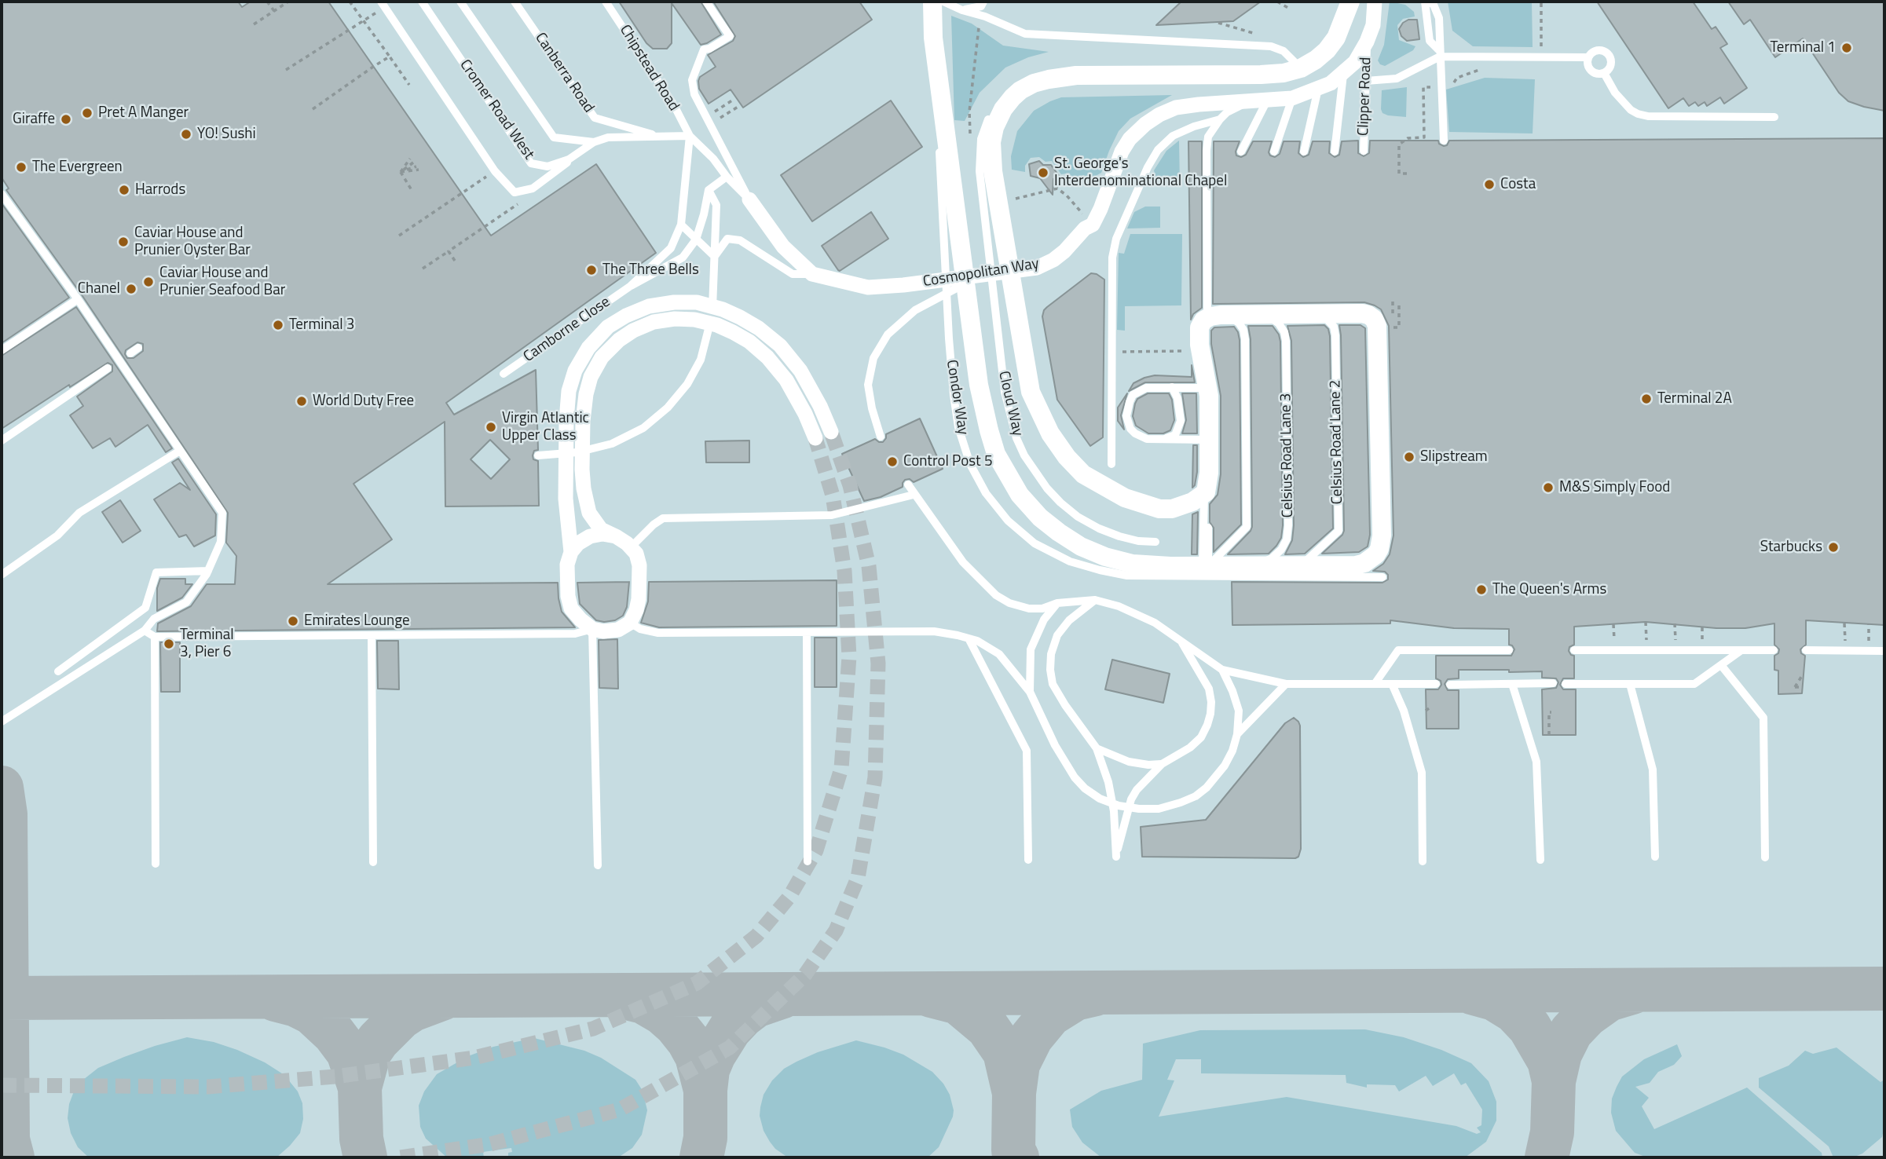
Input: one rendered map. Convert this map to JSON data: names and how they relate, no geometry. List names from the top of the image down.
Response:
{
  "streets": {
    "street": ["Cosmopolitan Way"],
    "lane": [
      "Chipstead Road",
      "Canberra Road",
      "Clipper Road",
      "Cromer Road West",
      "Camborne Close",
      "Condor Way",
      "Cloud Way",
      "Celsius Road Lane 2",
      "Celsius Road Lane 3"
    ]
  },
  "crossings": [
    ["Chipstead Road", "Camborne Close"],
    ["Canberra Road", "Cromer Road West"],
    ["Clipper Road", "Cosmopolitan Way"]
  ],
  "places": [
    "Terminal 1",
    "Pret A Manger",
    "Giraffe",
    "YO! Sushi",
    "The Evergreen",
    "St. George's Interdenominational Chapel",
    "Costa",
    "Harrods",
    "Caviar House and Prunier Oyster Bar",
    "The Three Bells",
    "Caviar House and Prunier Seafood Bar",
    "Chanel",
    "Terminal 3",
    "Terminal 2A",
    "World Duty Free",
    "Virgin Atlantic Upper Class",
    "Slipstream",
    "Control Post 5",
    "M&S Simply Food",
    "Starbucks",
    "The Queen's Arms",
    "Emirates Lounge",
    "Terminal 3, Pier 6"
  ]
}
